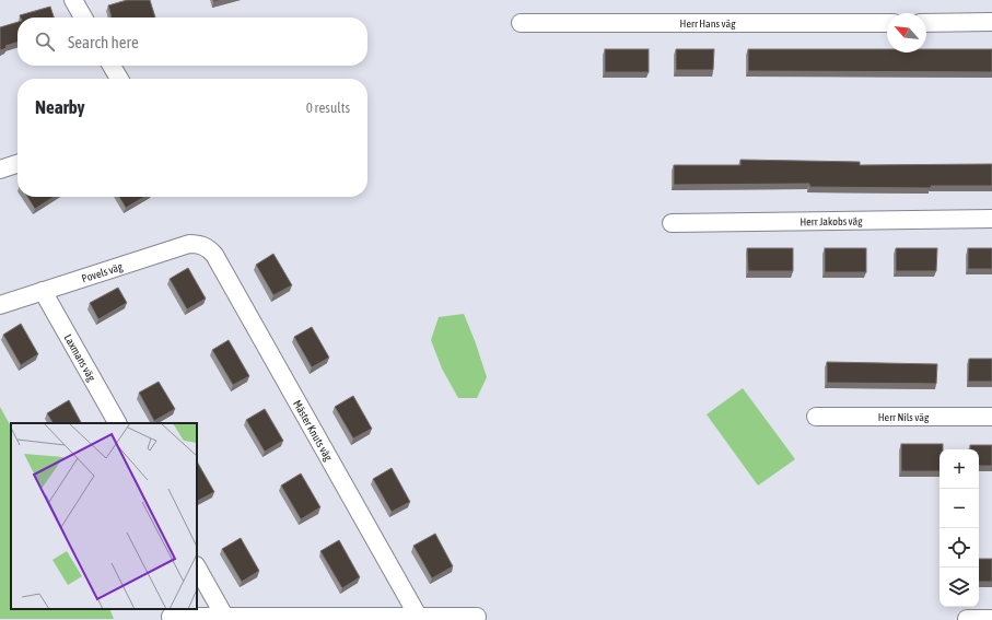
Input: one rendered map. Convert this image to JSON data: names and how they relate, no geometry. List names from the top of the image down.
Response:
{
  "streets": {
    "street": [
      "Herr Hans väg",
      "Herr Jakobs väg",
      "Povels väg",
      "Laxmans väg",
      "Herr Nils väg",
      "Mäster Knuts väg"
    ]
  },
  "crossings": [
    ["Povels väg", "Laxmans väg"],
    ["Povels väg", "Mäster Knuts väg"]
  ],
  "north": "top left",
  "page": {
    "search": "Search here",
    "heading": ["Nearby", "0 results"],
    "map_buttons": ["+", "−"]
  }
}
